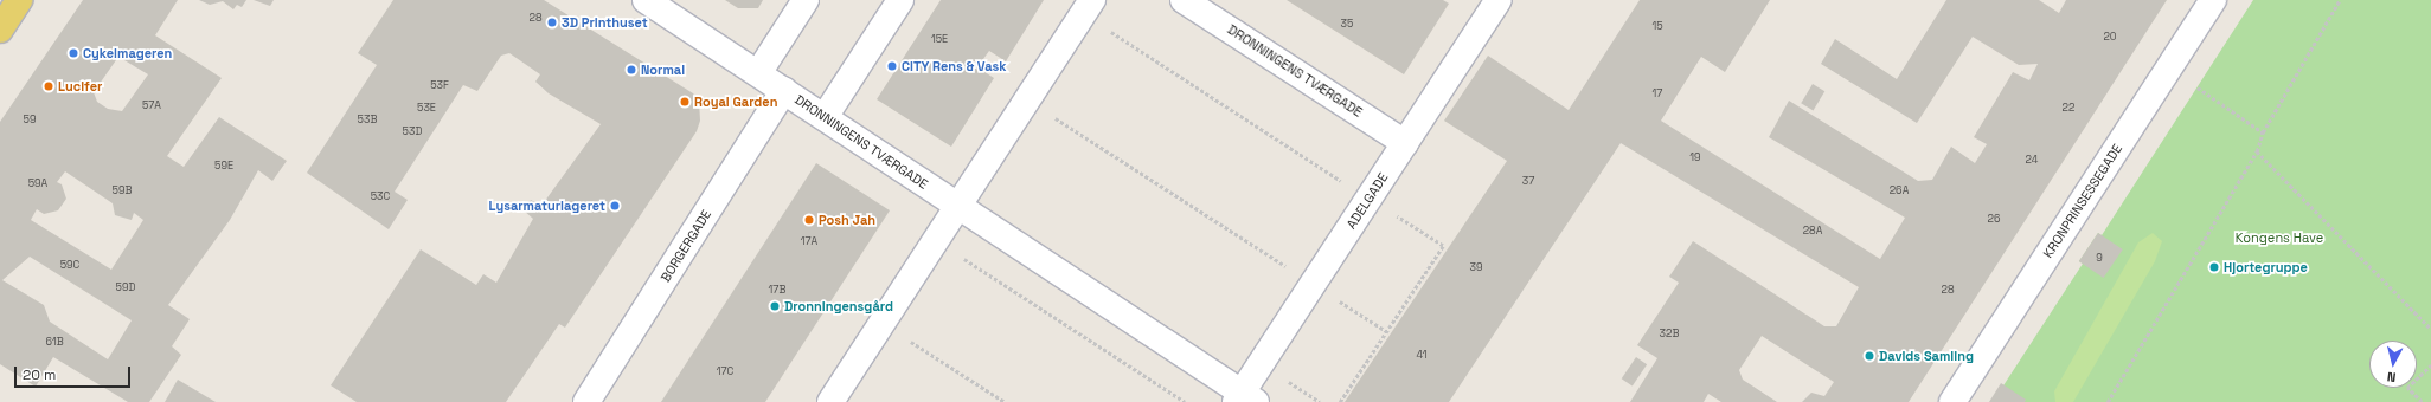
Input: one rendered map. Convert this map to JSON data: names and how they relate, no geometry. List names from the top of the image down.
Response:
{
  "streets": {
    "street": [
      "DRONNINGENS TVÆRGADE",
      "ADELGADE",
      "KRONPRINSESSEGADE",
      "BORGERGADE"
    ]
  },
  "crossings": [
    ["DRONNINGENS TVÆRGADE", "ADELGADE"],
    ["DRONNINGENS TVÆRGADE", "BORGERGADE"]
  ],
  "parks": ["Kongens Have"],
  "places": [
    "3D Printhuset",
    "Cykelmageren",
    "CITY Rens & Vask",
    "Normal",
    "Lucifer",
    "Royal Garden",
    "Lysarmaturlageret",
    "Posh Jah",
    "Hjortegruppe",
    "Dronningensgård",
    "Davids Samling"
  ],
  "house_numbers": [
    "28",
    "35",
    "15",
    "20",
    "15E",
    "53F",
    "17",
    "57A",
    "53E",
    "22",
    "59",
    "53B",
    "53D",
    "19",
    "24",
    "59E",
    "37",
    "59A",
    "59B",
    "26A",
    "53C",
    "26",
    "28A",
    "17A",
    "9",
    "59C",
    "39",
    "59D",
    "17B",
    "28",
    "32B",
    "61B",
    "41",
    "17C"
  ],
  "scale_bar": "20 m",
  "north": "bottom"
}
